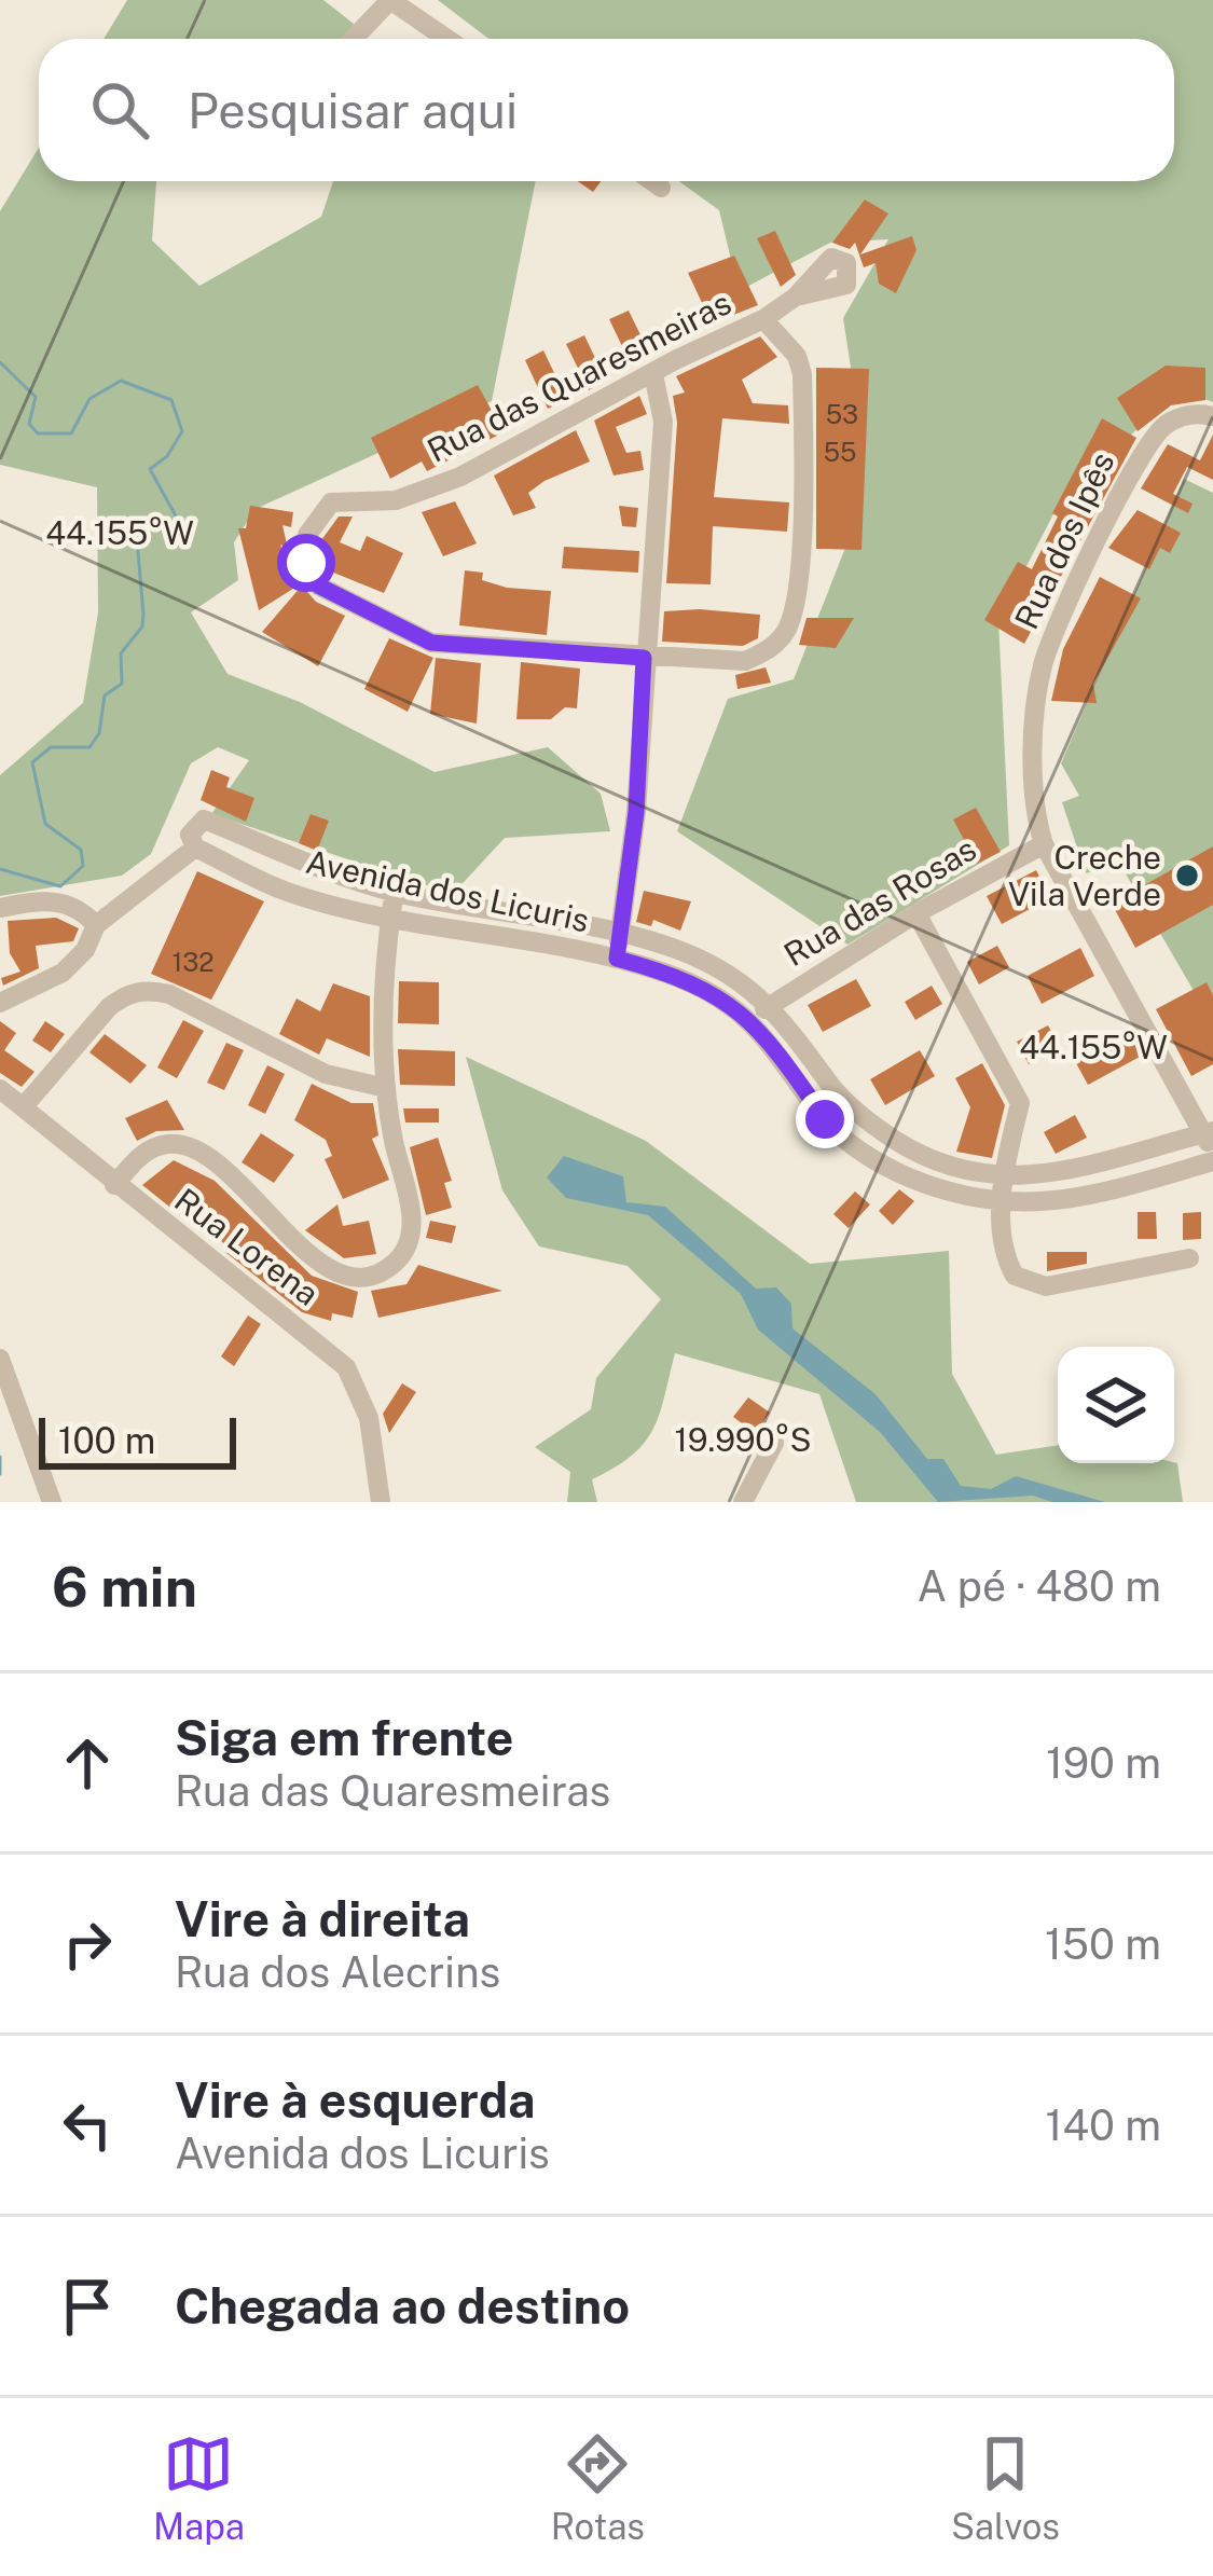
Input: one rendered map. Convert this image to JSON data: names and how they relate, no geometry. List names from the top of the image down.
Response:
{
  "streets": {
    "street": [
      "Rua das Quaresmeiras",
      "Rua dos Ipês",
      "Avenida dos Licuris",
      "Rua das Rosas",
      "Rua Lorena"
    ]
  },
  "crossings": [
    ["Rua dos Ipês", "Avenida dos Licuris"],
    ["Rua dos Ipês", "Rua das Rosas"],
    ["Avenida dos Licuris", "Rua das Rosas"]
  ],
  "places": ["Creche Vila Verde"],
  "house_numbers": ["53", "55", "132"],
  "scale_bar": "100 m",
  "page": {
    "search": "Pesquisar aqui",
    "scale": "100 m",
    "heading": ["6 min", "A pé · 480 m"],
    "list": [
      ["Siga em frente", "Rua das Quaresmeiras", "190 m"],
      ["Vire à direita", "Rua dos Alecrins", "150 m"],
      ["Vire à esquerda", "Avenida dos Licuris", "140 m"],
      "Chegada ao destino"
    ],
    "nav": ["Mapa", "Rotas", "Salvos"]
  },
  "coordinates": ["44.155°W", "19.990°S"]
}
